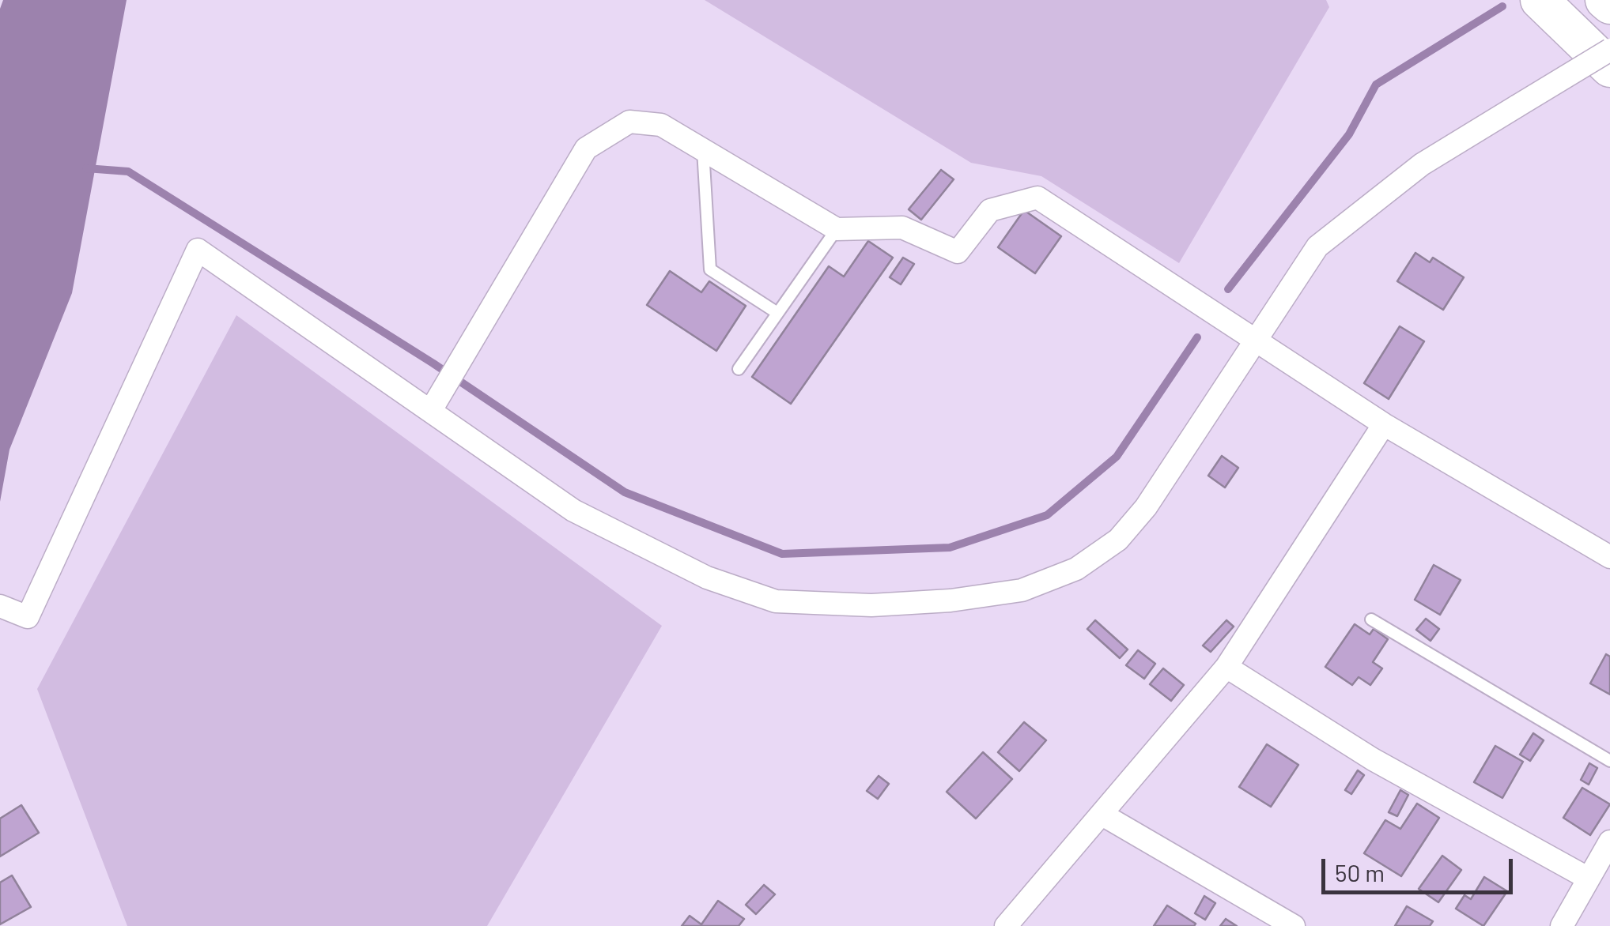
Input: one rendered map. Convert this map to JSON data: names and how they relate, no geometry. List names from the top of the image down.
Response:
{
  "scale_bar": "50 m"
}
